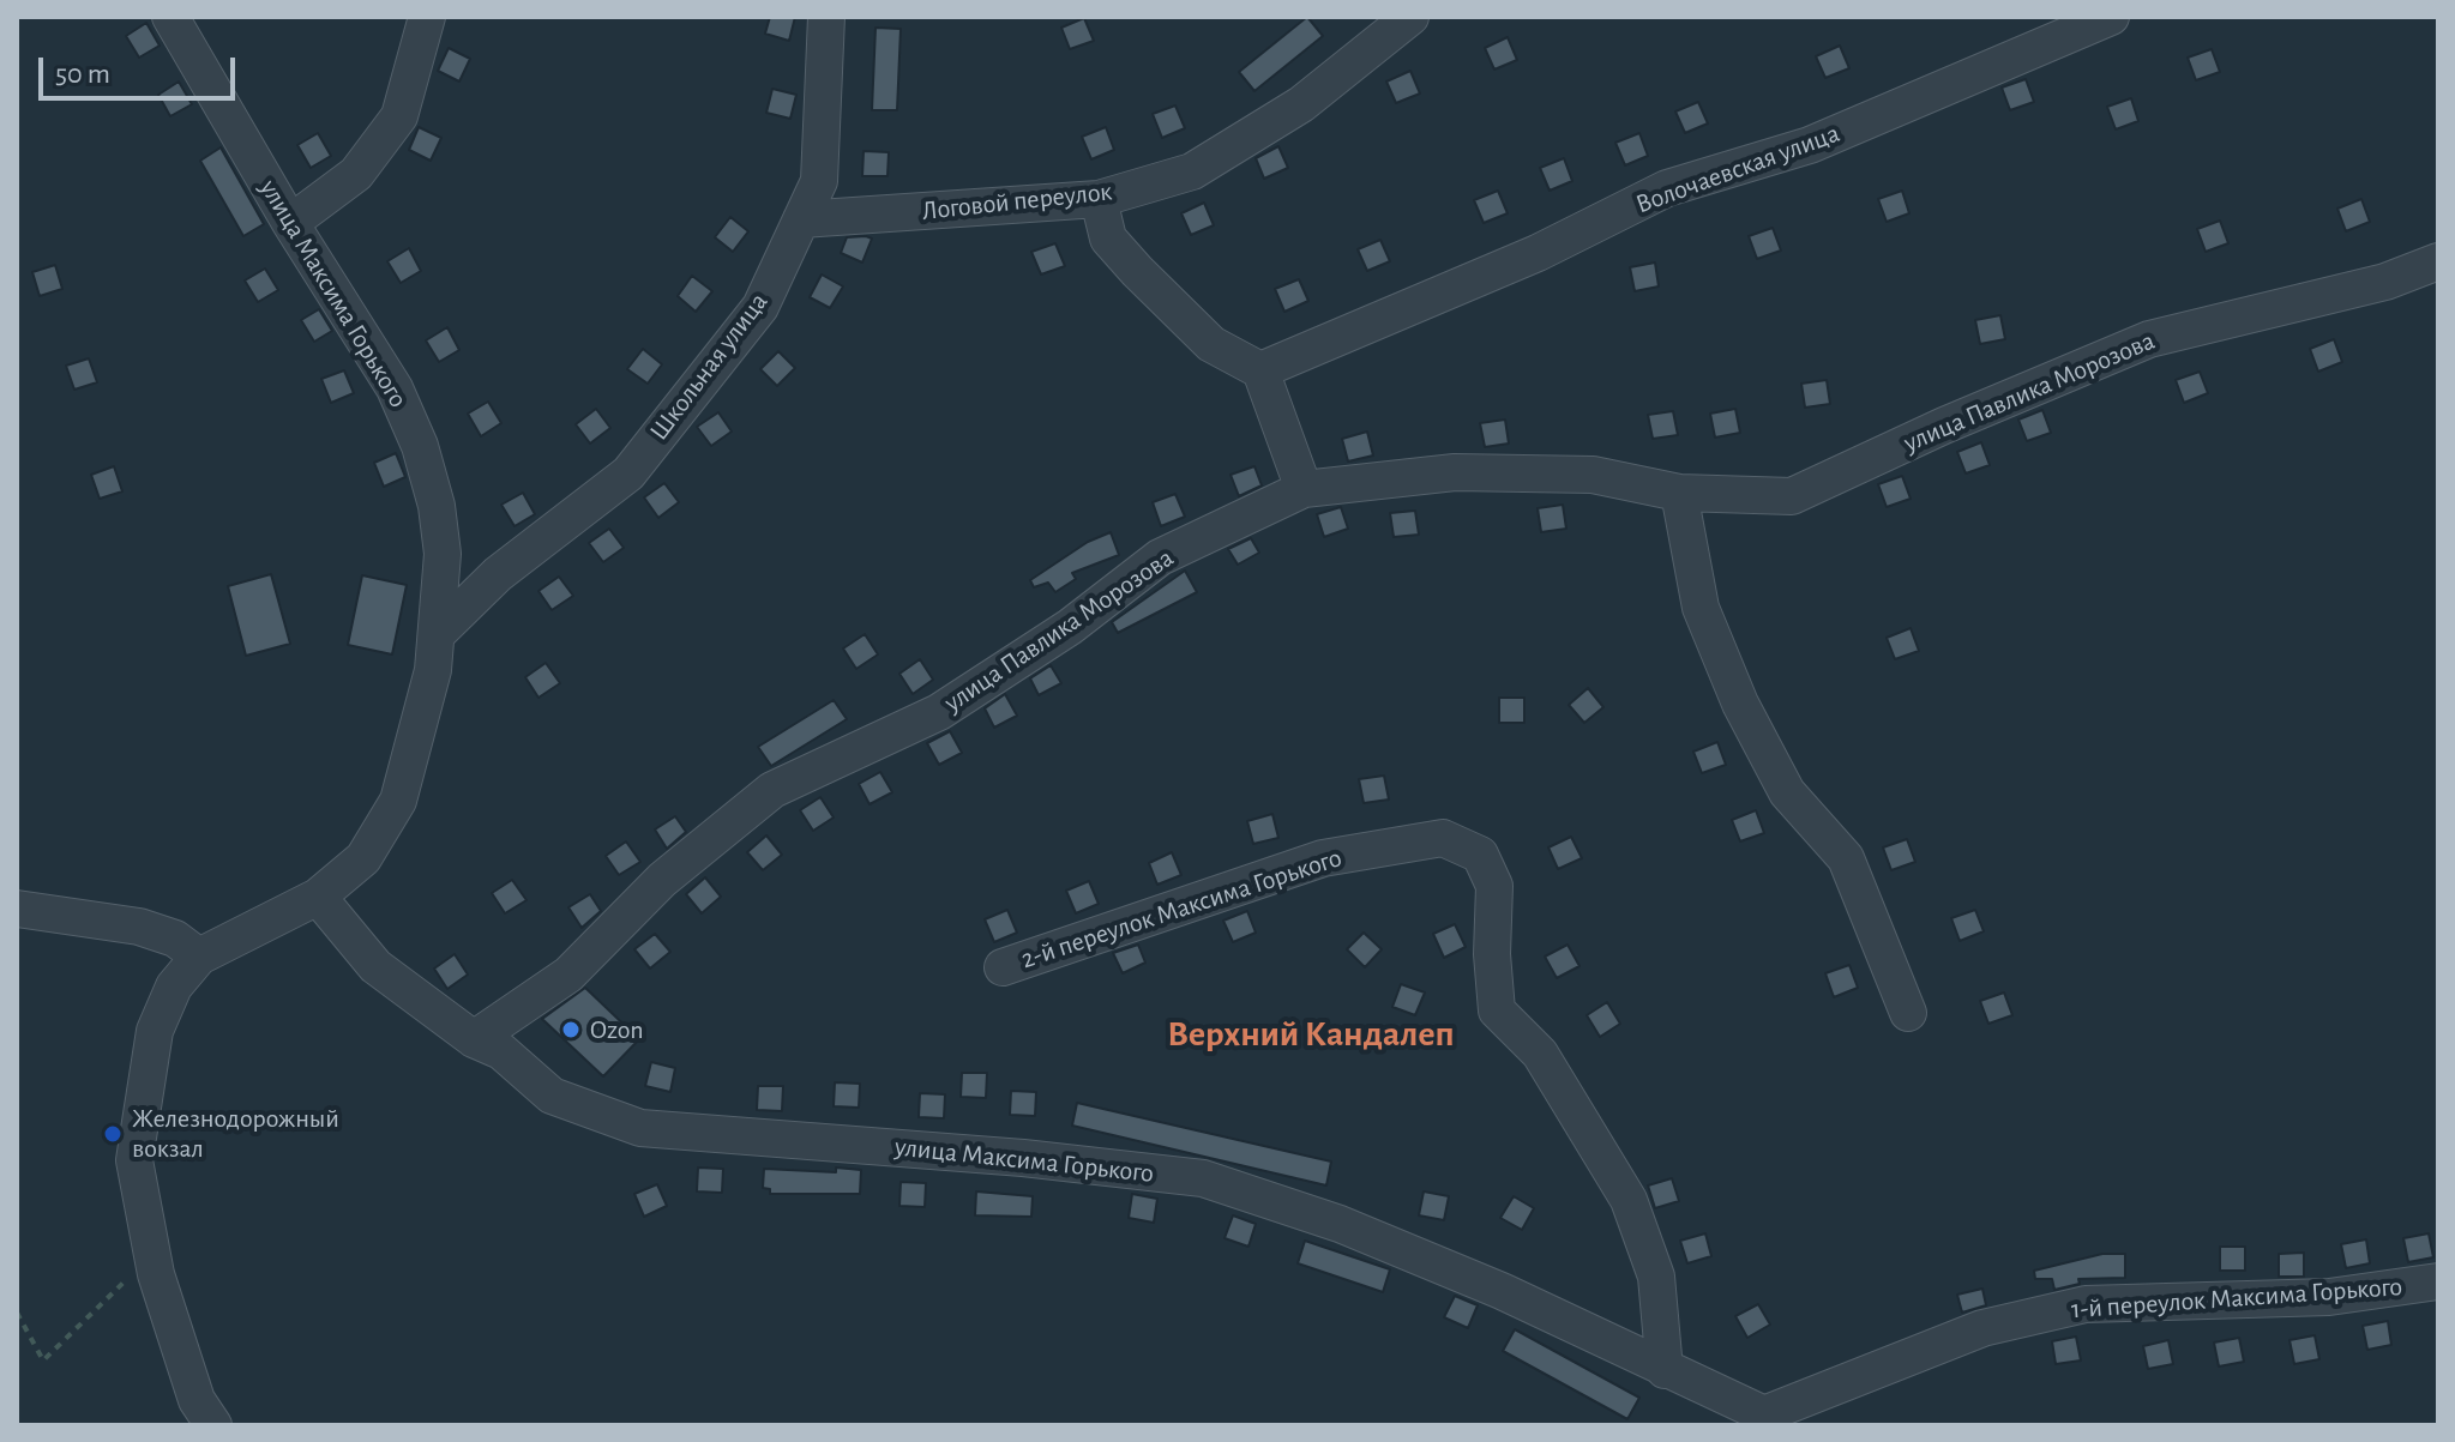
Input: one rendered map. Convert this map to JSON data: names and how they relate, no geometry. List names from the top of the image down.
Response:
{
  "streets": {
    "street": [
      "Волочаевская улица",
      "Логовой переулок",
      "улица Максима Горького",
      "Школьная улица",
      "улица Павлика Морозова",
      "2-й переулок Максима Горького",
      "1-й переулок Максима Горького"
    ]
  },
  "crossings": [
    ["Логовой переулок", "Школьная улица"],
    ["улица Максима Горького", "Школьная улица"],
    ["улица Максима Горького", "улица Павлика Морозова"],
    ["улица Максима Горького", "2-й переулок Максима Горького"],
    ["улица Максима Горького", "1-й переулок Максима Горького"]
  ],
  "districts": ["Верхний Кандалеп"],
  "places": ["Ozon", "Железнодорожный вокзал"],
  "scale_bar": "50 m"
}
